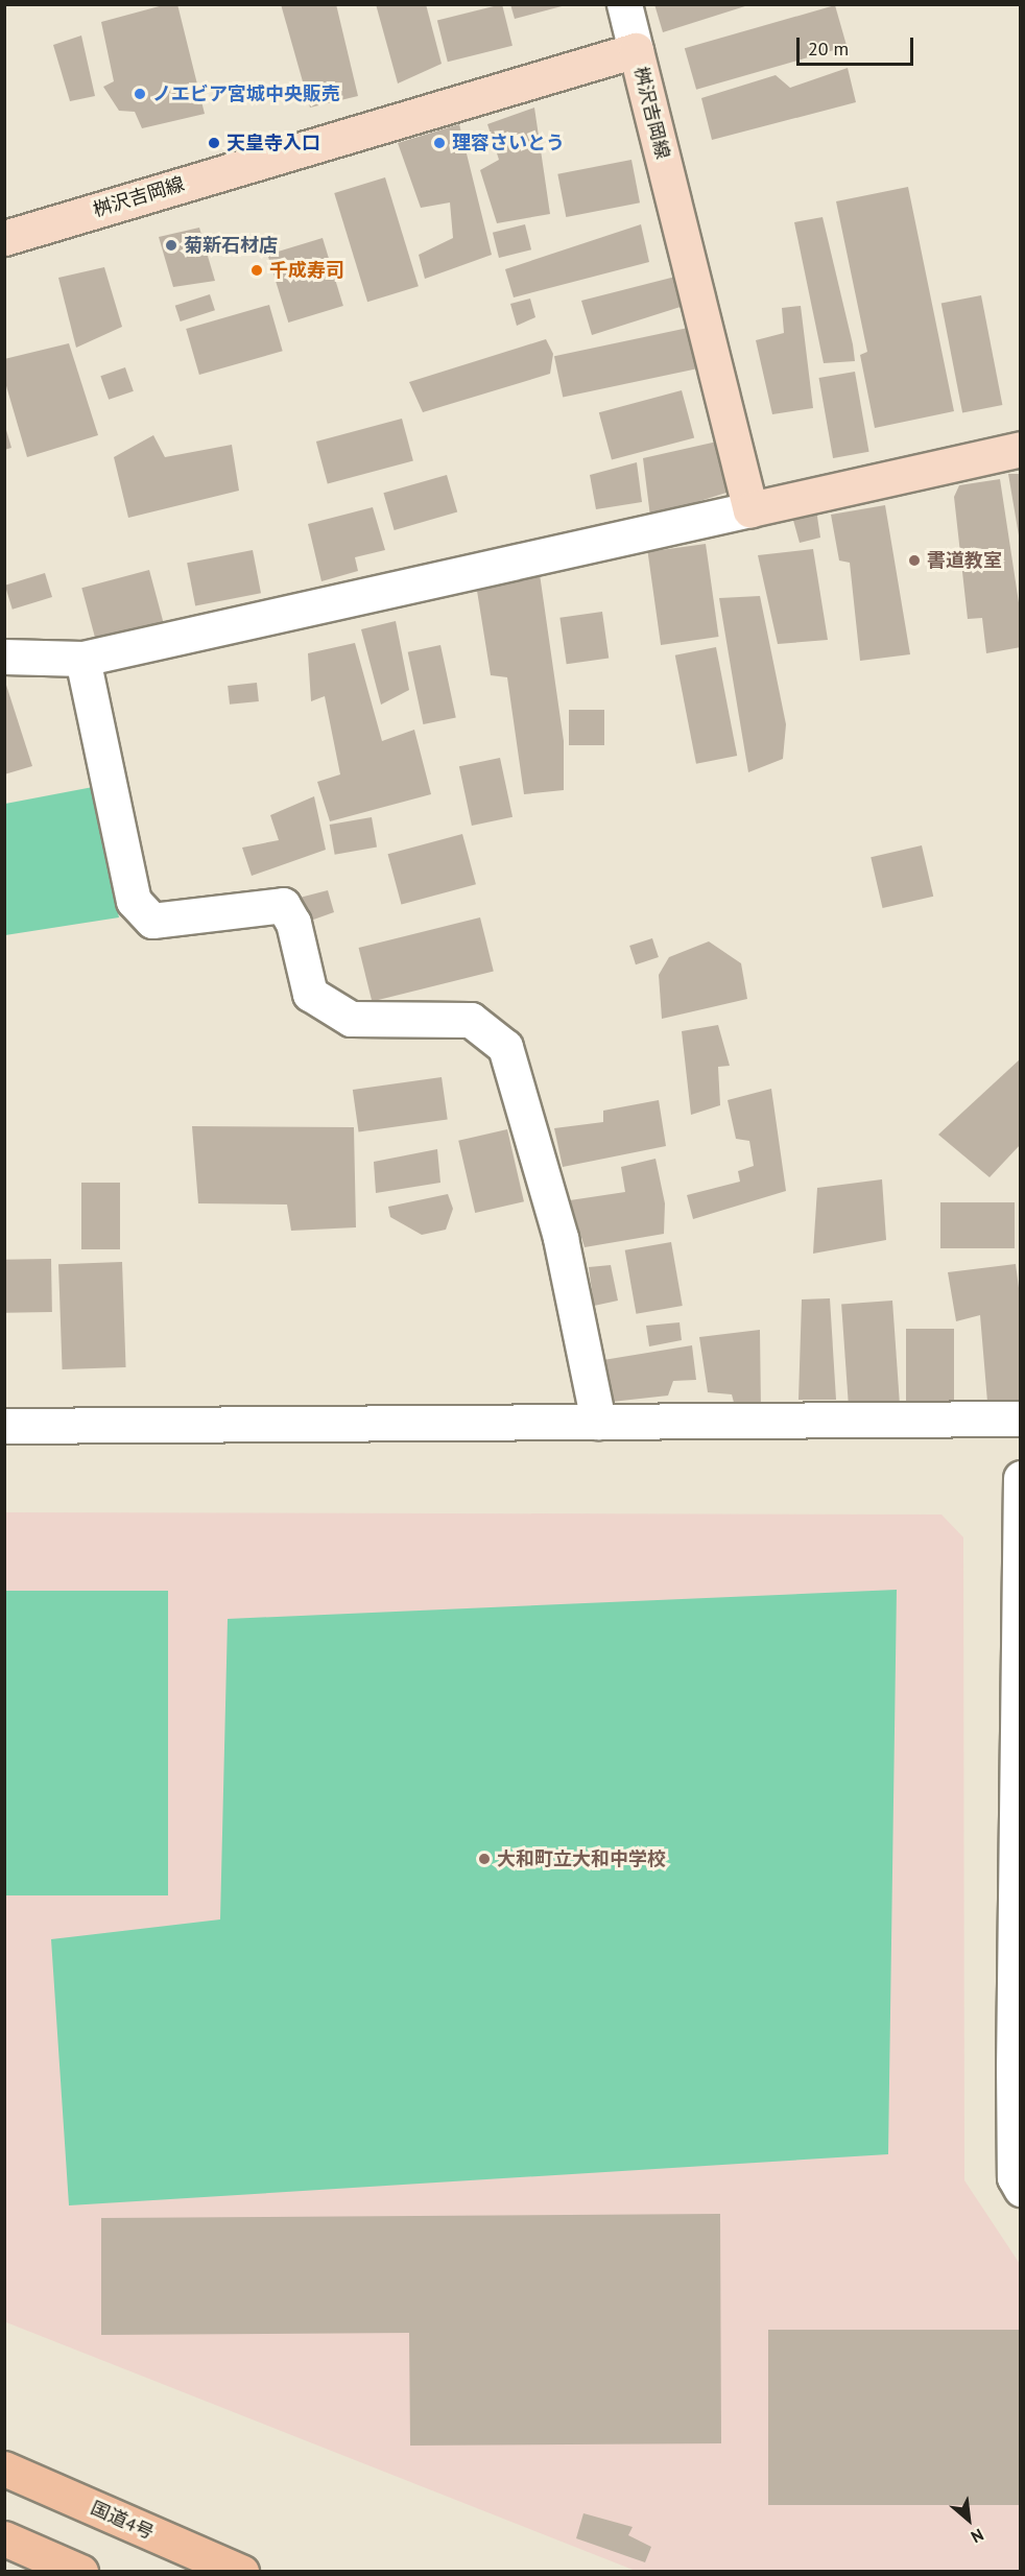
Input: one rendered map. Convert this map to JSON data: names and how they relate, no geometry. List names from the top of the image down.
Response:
{
  "streets": {
    "highway": ["国道4号"],
    "main road": ["桝沢吉岡線"]
  },
  "places": [
    "ノエビア宮城中央販売",
    "天皇寺入口",
    "理容さいとう",
    "菊新石材店",
    "千成寿司",
    "書道教室",
    "大和町立大和中学校"
  ],
  "scale_bar": "20 m",
  "north": "bottom right"
}
